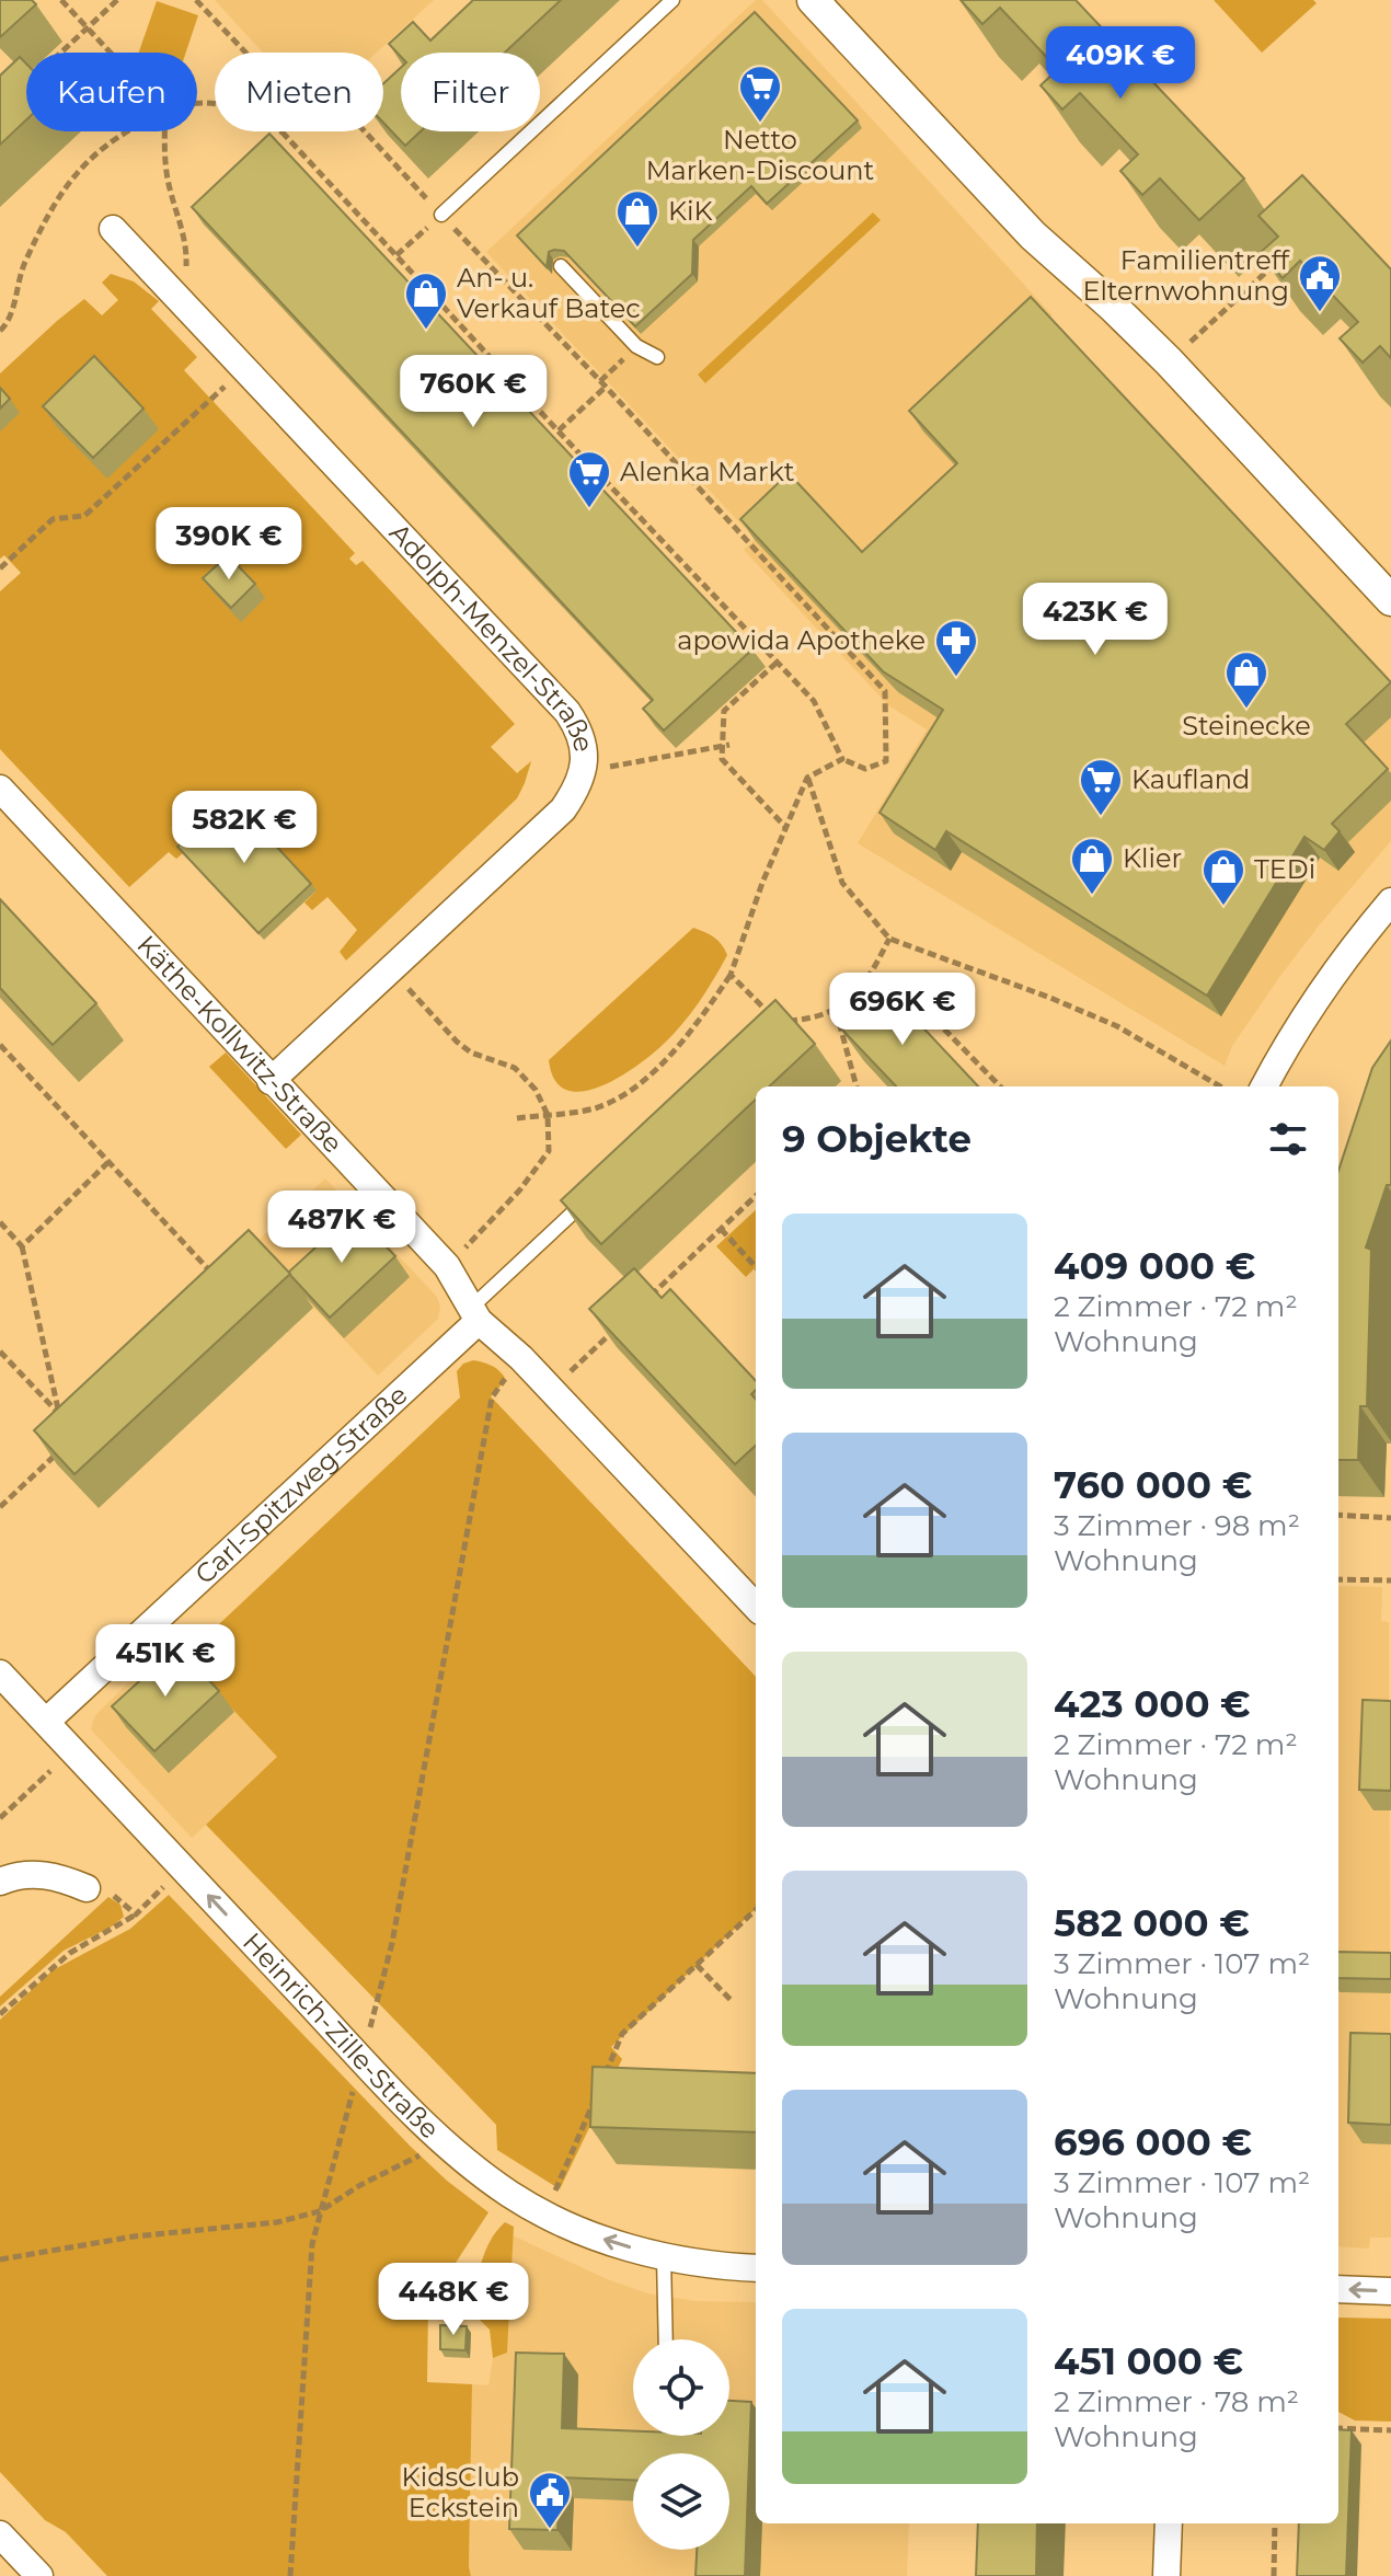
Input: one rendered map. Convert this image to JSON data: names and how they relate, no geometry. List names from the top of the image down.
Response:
{
  "streets": {
    "street": [
      "Adolph-Menzel-Straße",
      "Käthe-Kollwitz-Straße",
      "Carl-Spitzweg-Straße",
      "Heinrich-Zille-Straße"
    ]
  },
  "crossings": [
    ["Adolph-Menzel-Straße", "Käthe-Kollwitz-Straße"],
    ["Käthe-Kollwitz-Straße", "Carl-Spitzweg-Straße"],
    ["Carl-Spitzweg-Straße", "Heinrich-Zille-Straße"]
  ],
  "one_way": ["Heinrich-Zille-Straße"],
  "places": {
    "supermarket": ["Netto Marken-Discount", "Alenka Markt", "Kaufland"],
    "shop": [
      "KiK",
      "An- u. Verkauf Batec",
      "Steinecke",
      "Klier",
      "TEDi"
    ],
    "public building": ["Familientreff Elternwohnung", "KidsClub Eckstein"],
    "pharmacy": ["apowida Apotheke"]
  },
  "page": {
    "price": [
      "409K €",
      "760K €",
      "390K €",
      "423K €",
      "582K €",
      "696K €",
      "487K €",
      "451K €",
      "448K €"
    ],
    "chip": ["Kaufen", "Mieten", "Filter"],
    "heading": "9 Objekte",
    "list": [
      {
        "name": "409 000 €",
        "note": "2 Zimmer · 72 m² · Wohnung"
      },
      {
        "name": "760 000 €",
        "note": "3 Zimmer · 98 m² · Wohnung"
      },
      {
        "name": "423 000 €",
        "note": "2 Zimmer · 72 m² · Wohnung"
      },
      {
        "name": "582 000 €",
        "note": "3 Zimmer · 107 m² · Wohnung"
      },
      {
        "name": "696 000 €",
        "note": "3 Zimmer · 107 m² · Wohnung"
      },
      {
        "name": "451 000 €",
        "note": "2 Zimmer · 78 m² · Wohnung"
      }
    ]
  }
}
